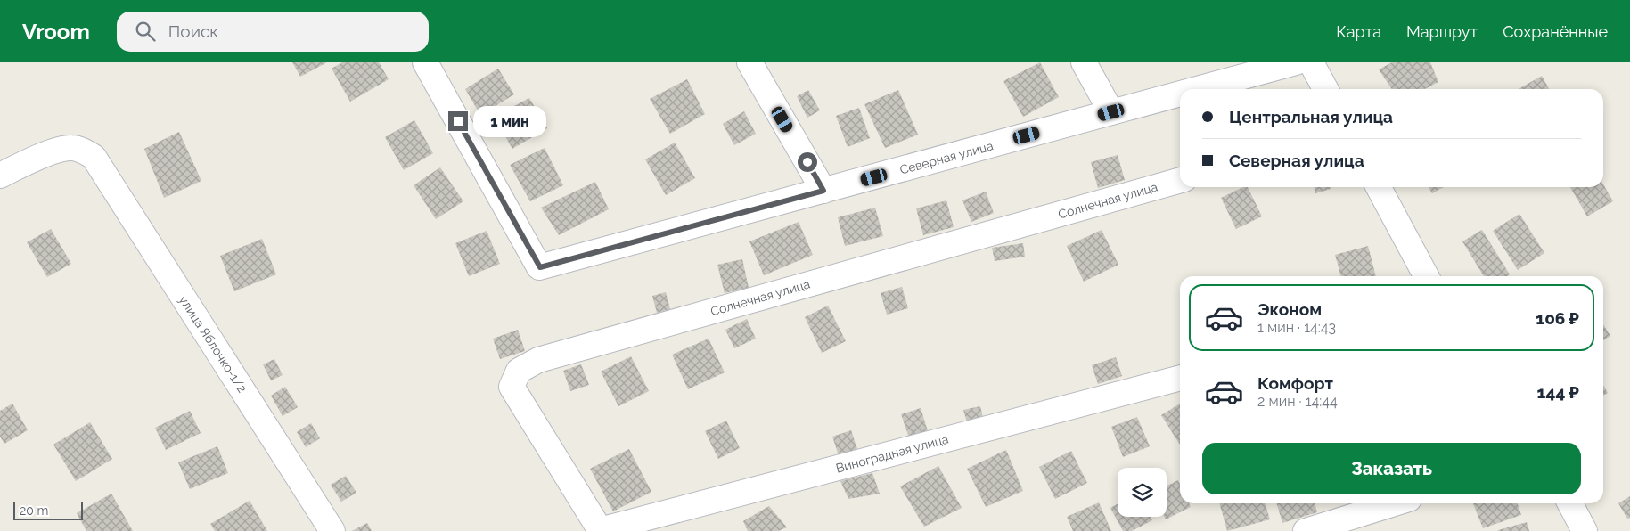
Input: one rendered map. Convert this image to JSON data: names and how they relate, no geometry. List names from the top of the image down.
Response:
{
  "streets": {
    "street": [
      "Северная улица",
      "Солнечная улица",
      "улица Яблочко-1/2",
      "Виноградная улица"
    ]
  },
  "crossings": [
    ["Солнечная улица", "Виноградная улица"]
  ],
  "scale_bar": "20 m",
  "page": {
    "header": "Vroom",
    "search": "Поиск",
    "nav": ["Карта", "Маршрут", "Сохранённые"],
    "banner": ["Центральная улица", "Северная улица"],
    "bubble": "1 мин",
    "list": [
      {
        "name": "Эконом",
        "note": "1 мин · 14:43",
        "value": "106 ₽"
      },
      {
        "name": "Комфорт",
        "note": "2 мин · 14:44",
        "value": "144 ₽"
      }
    ],
    "buttons": "Заказать",
    "scale": "20 m"
  }
}
